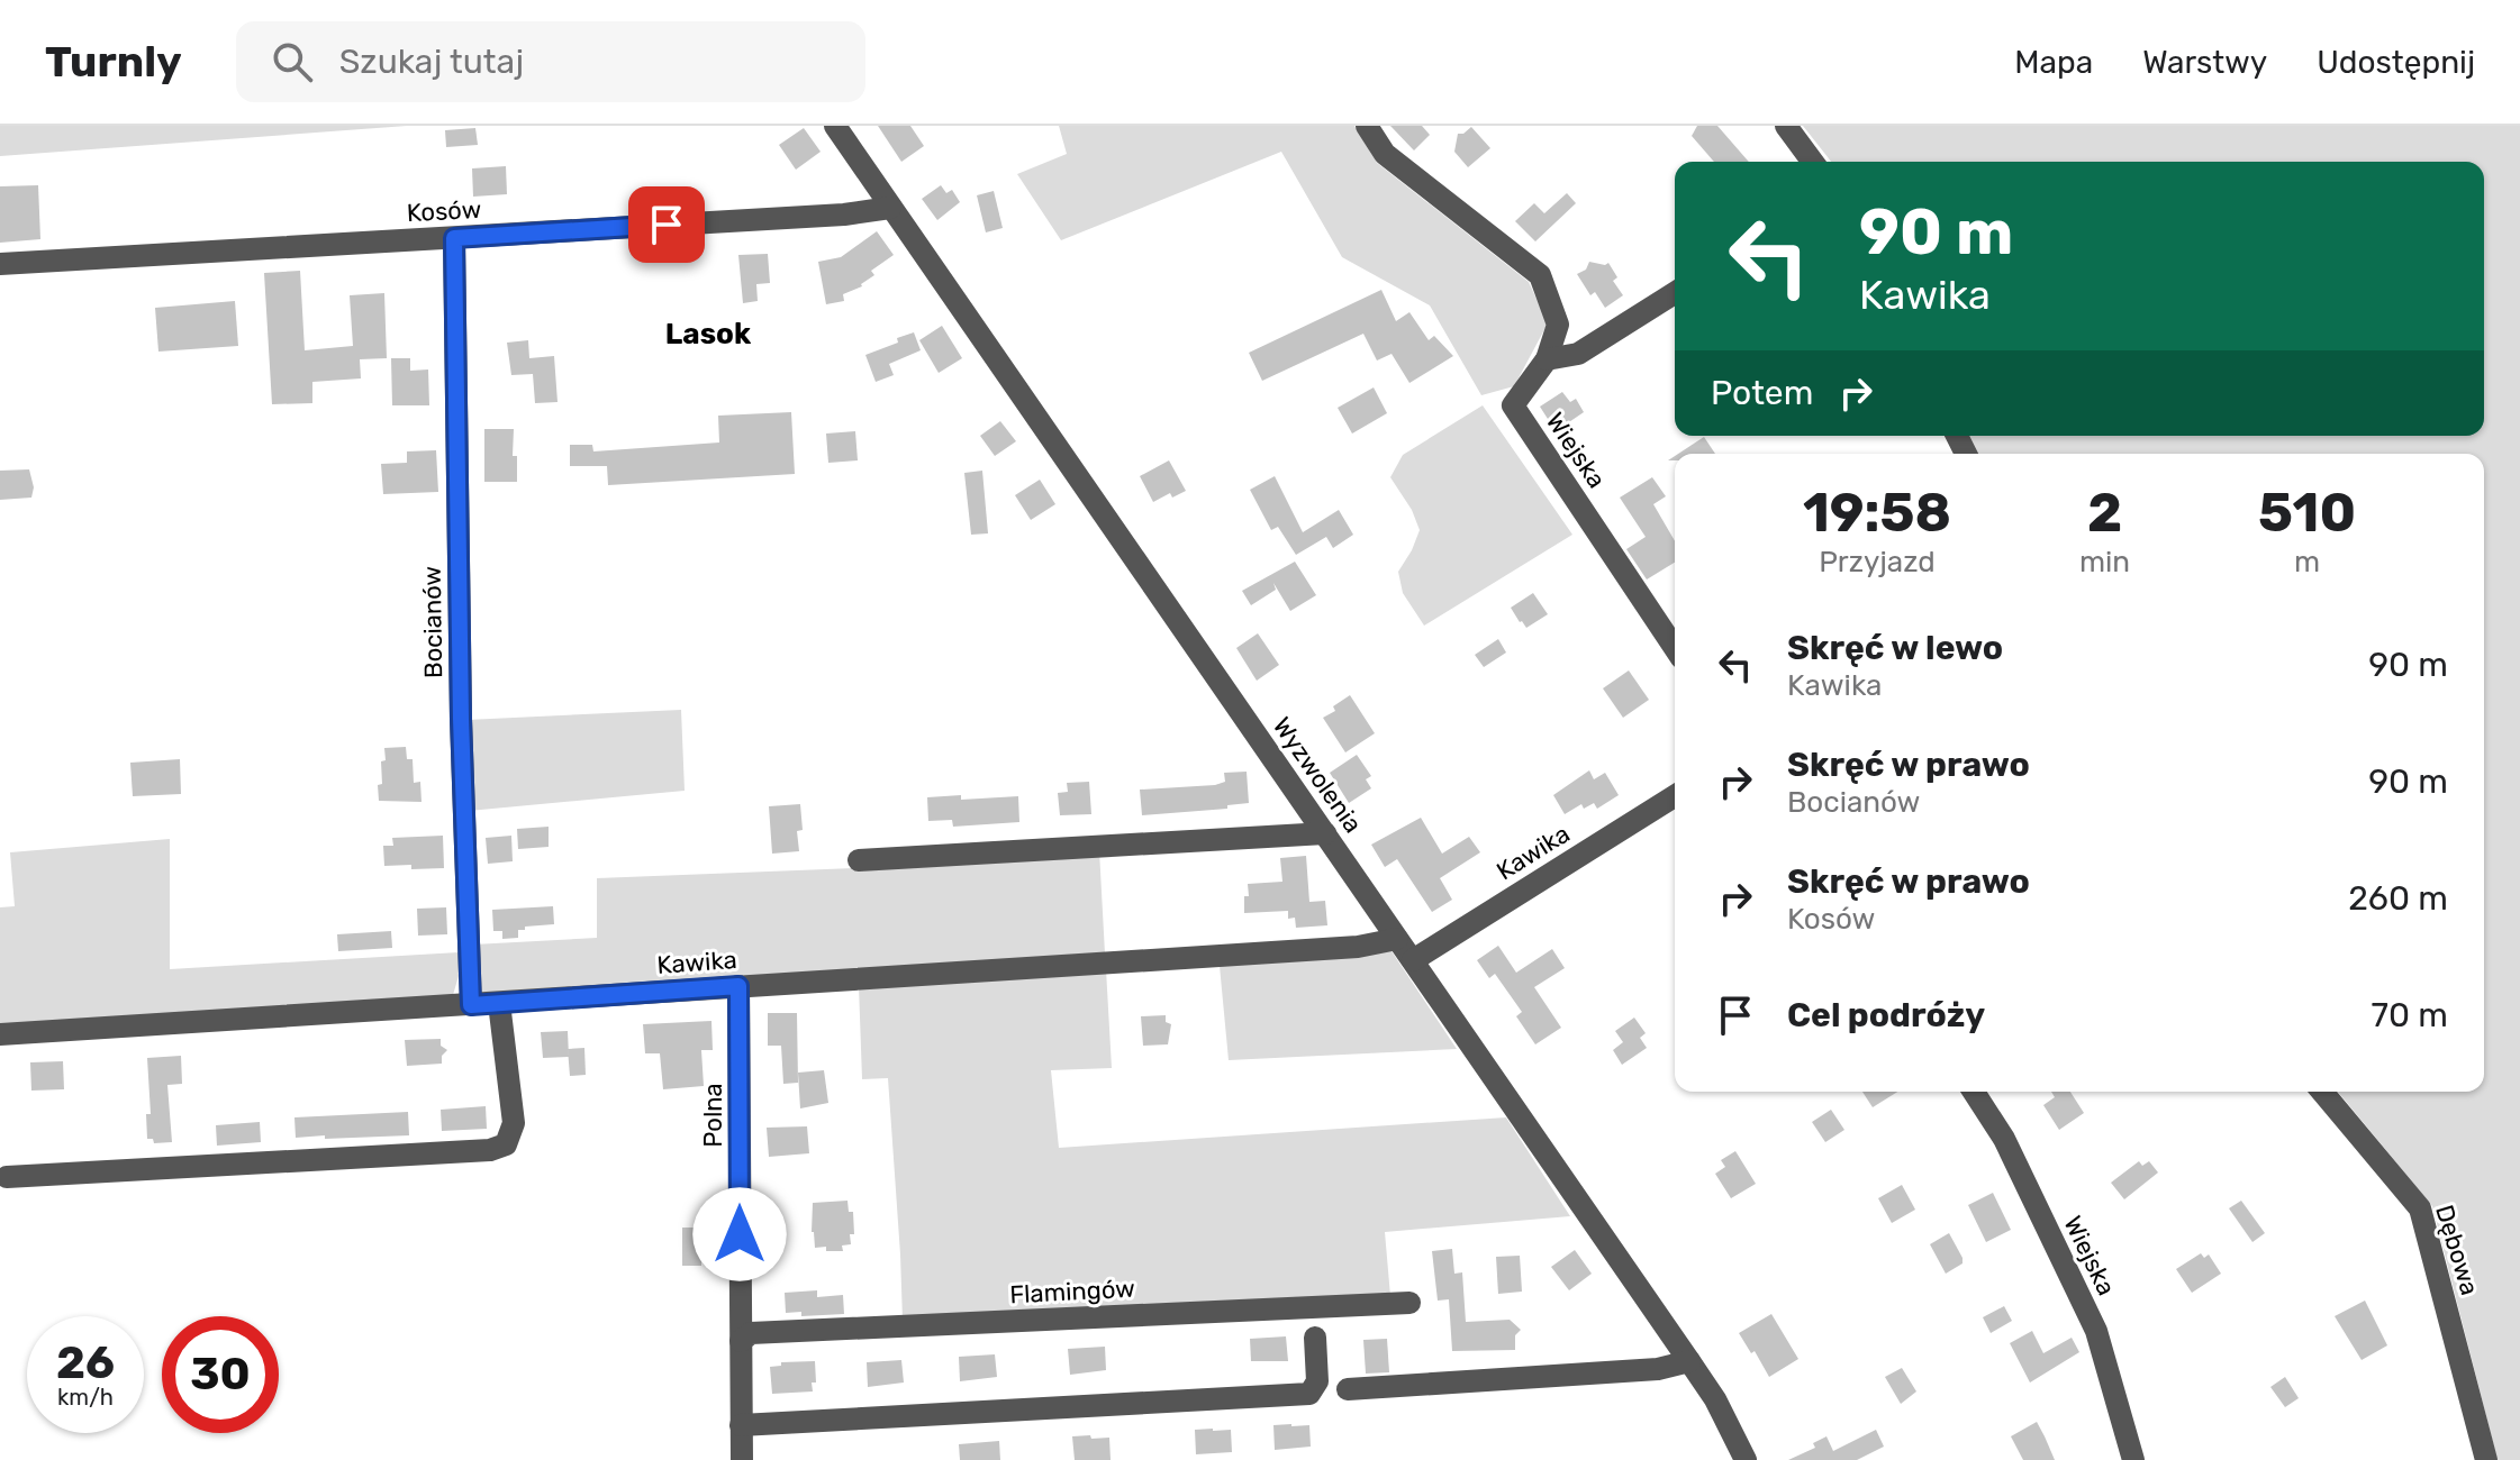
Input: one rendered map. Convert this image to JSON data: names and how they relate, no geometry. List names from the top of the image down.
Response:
{
  "streets": {
    "street": [
      "Kosów",
      "Wiejska",
      "Bocianów",
      "Wyzwolenia",
      "Kawika",
      "Polna",
      "Dębowa",
      "Flamingów"
    ]
  },
  "crossings": [
    ["Kosów", "Bocianów"],
    ["Kosów", "Wyzwolenia"],
    ["Bocianów", "Kawika"],
    ["Wyzwolenia", "Kawika"],
    ["Kawika", "Polna"],
    ["Polna", "Flamingów"]
  ],
  "districts": ["Lasok"],
  "page": {
    "header": "Turnly",
    "search": "Szukaj tutaj",
    "nav": ["Mapa", "Warstwy", "Udostępnij"],
    "turn": ["90 m", "Kawika"],
    "then": "Potem",
    "eta": [
      "19:58",
      "Przyjazd",
      "2",
      "min",
      "510",
      "m"
    ],
    "list": [
      {
        "name": "Skręć w lewo",
        "note": "Kawika",
        "value": "90 m"
      },
      {
        "name": "Skręć w prawo",
        "note": "Bocianów",
        "value": "90 m"
      },
      {
        "name": "Skręć w prawo",
        "note": "Kosów",
        "value": "260 m"
      },
      {
        "name": "Cel podróży",
        "value": "70 m"
      }
    ],
    "speed": "26 km/h",
    "limit": "30"
  }
}
